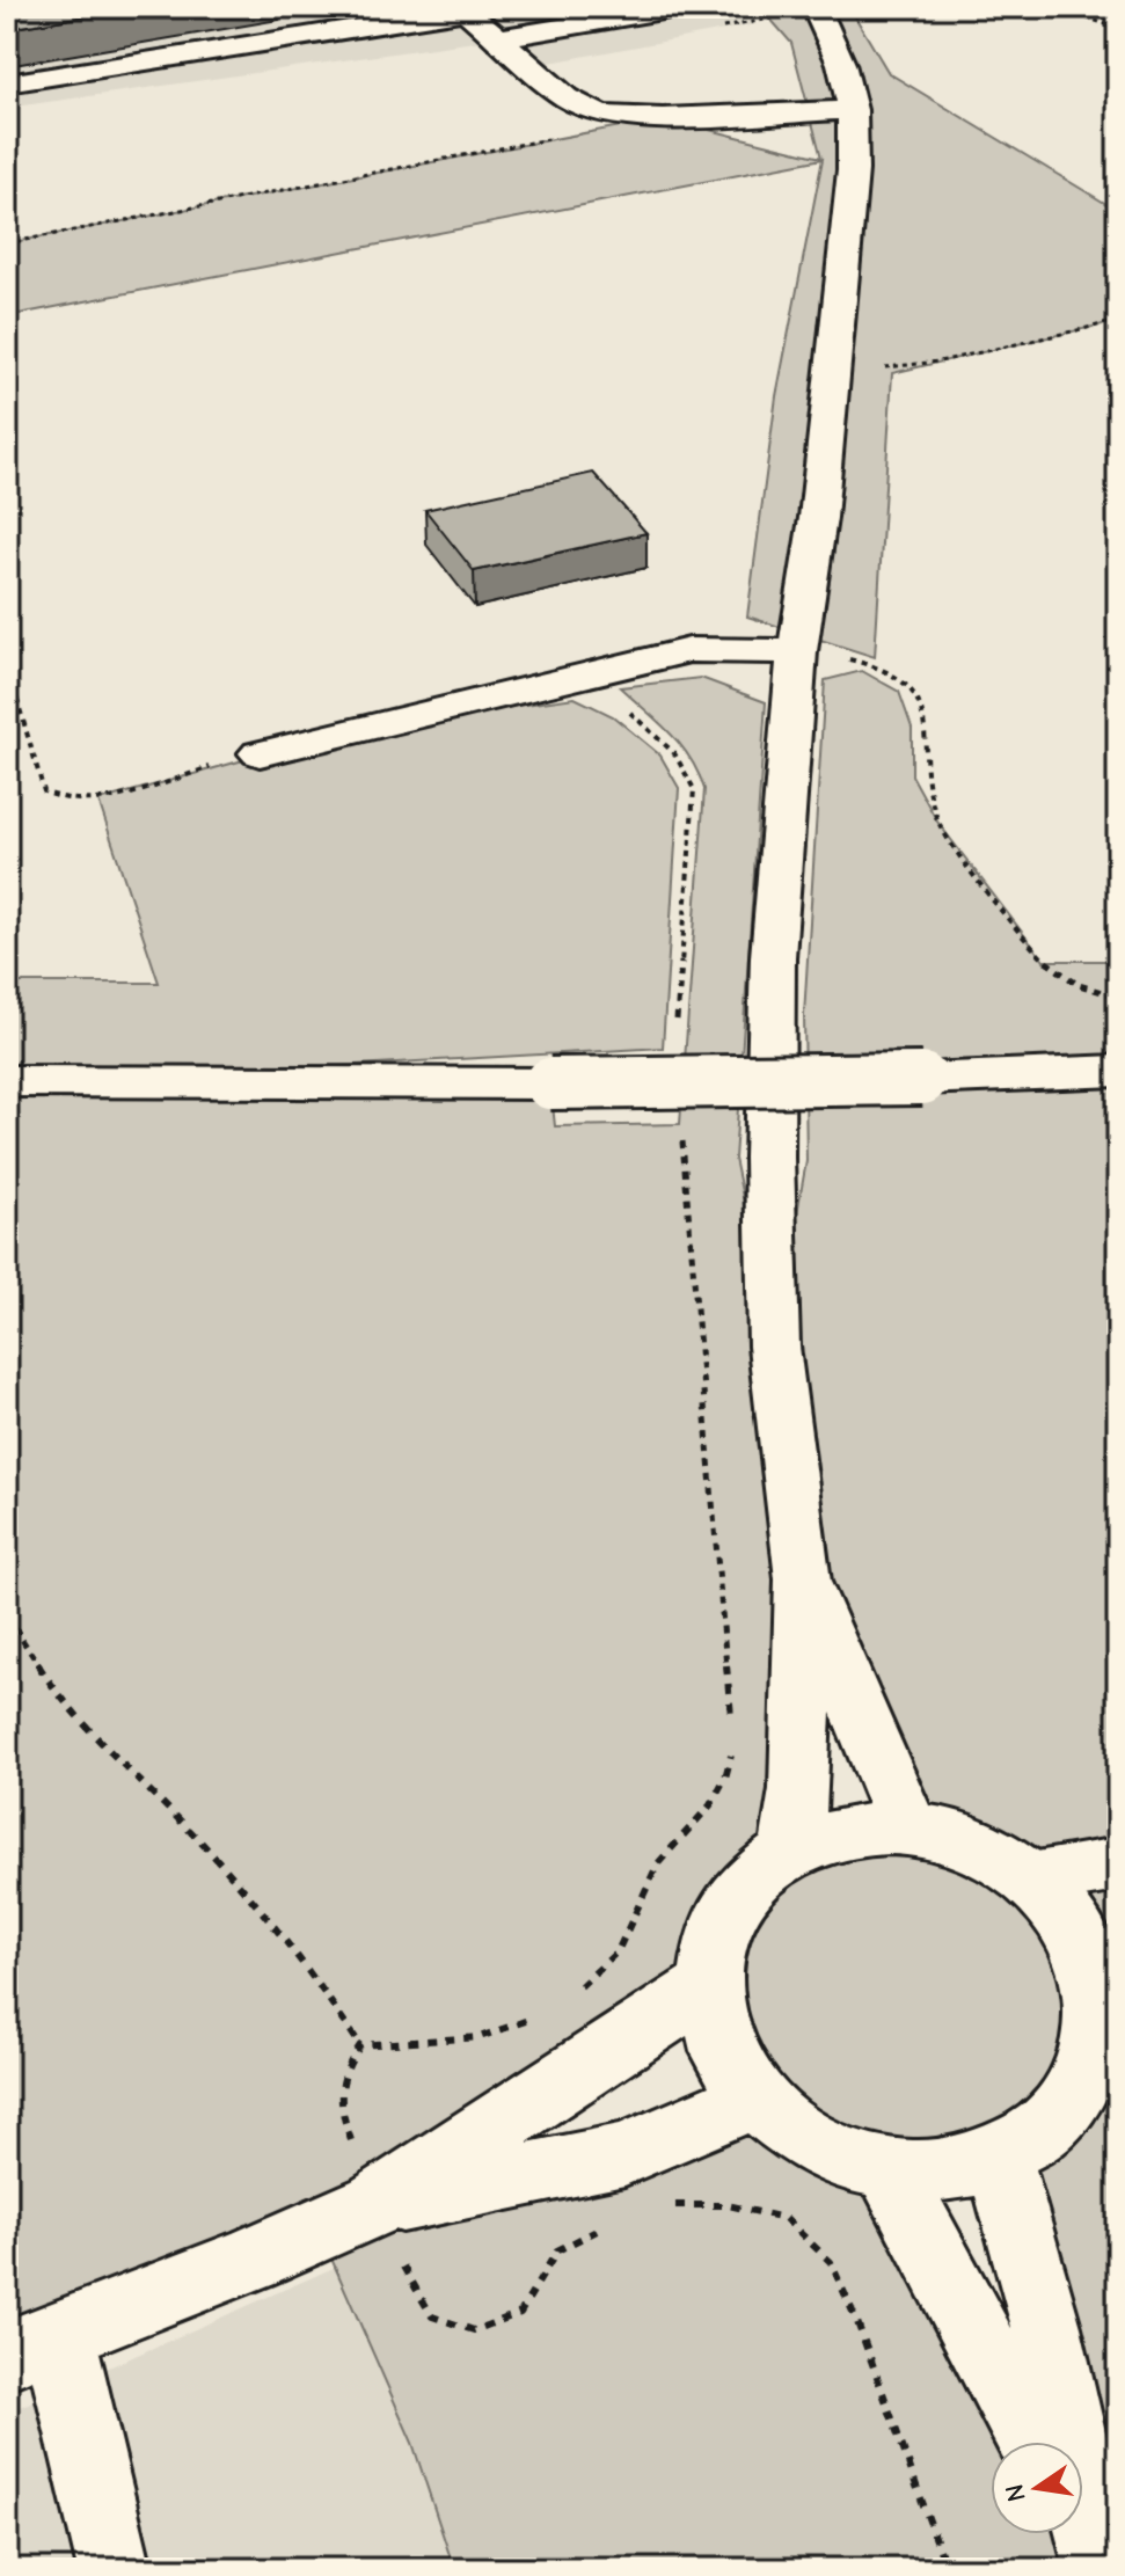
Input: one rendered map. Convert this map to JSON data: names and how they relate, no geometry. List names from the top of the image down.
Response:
{
  "north": "left"
}
